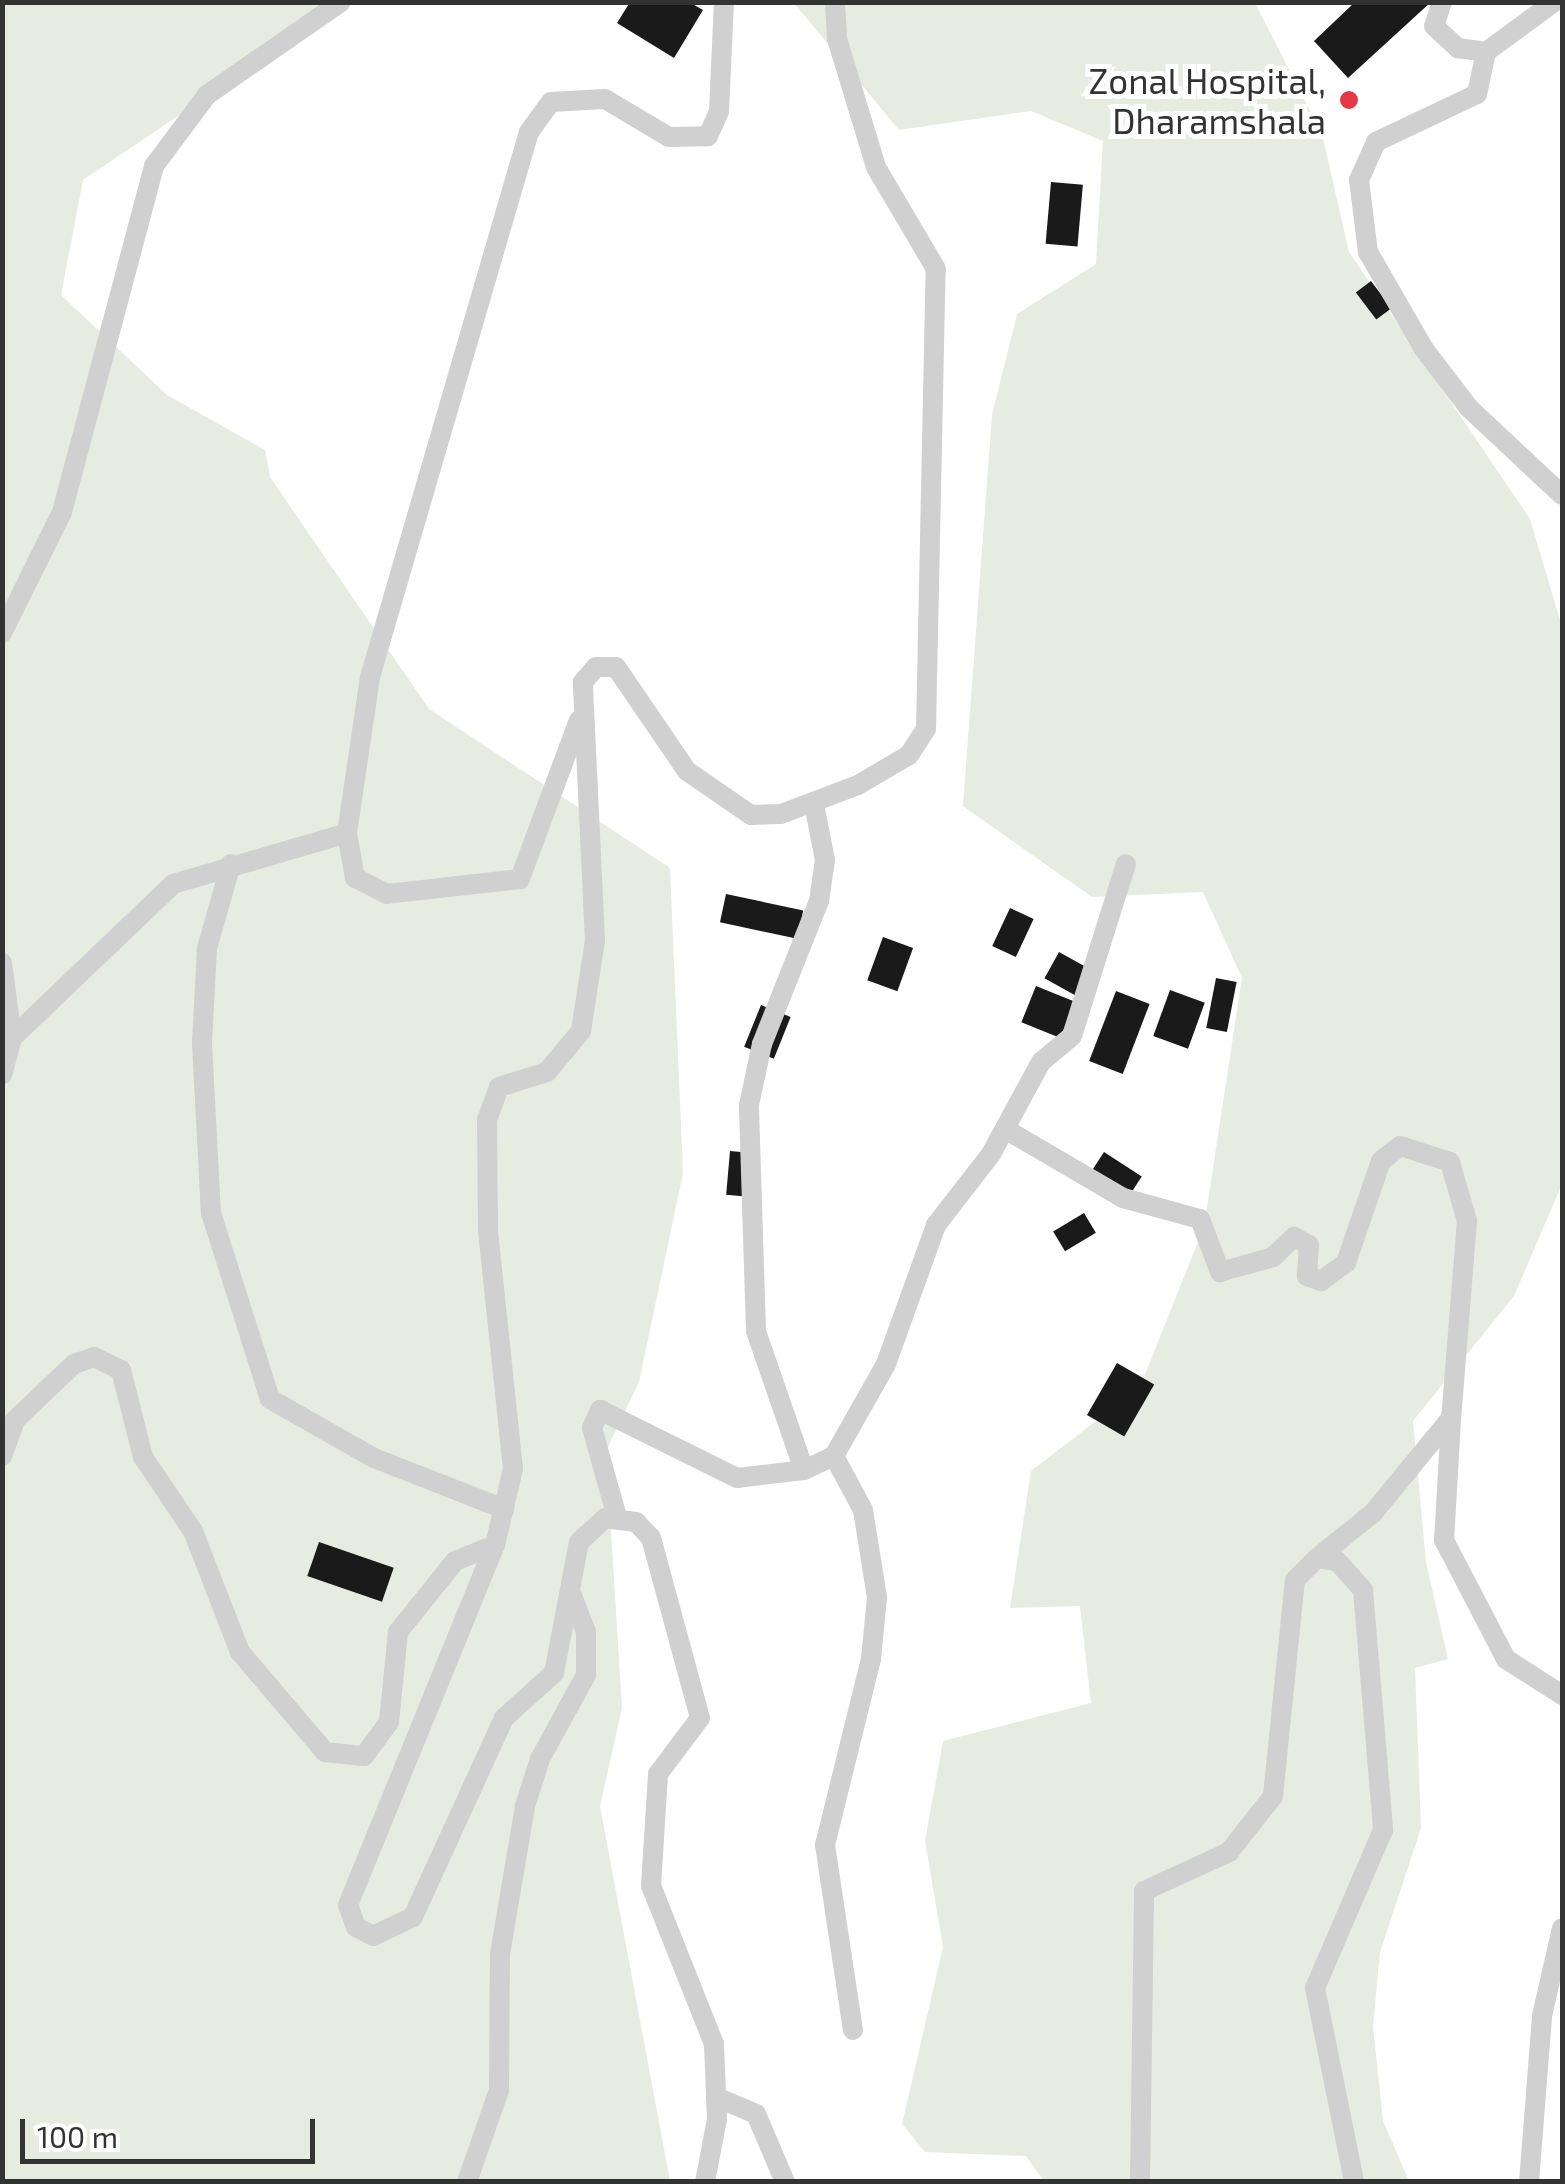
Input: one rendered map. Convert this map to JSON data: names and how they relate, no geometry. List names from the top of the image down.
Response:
{
  "places": ["Zonal Hospital, Dharamshala"],
  "scale_bar": "100 m"
}
